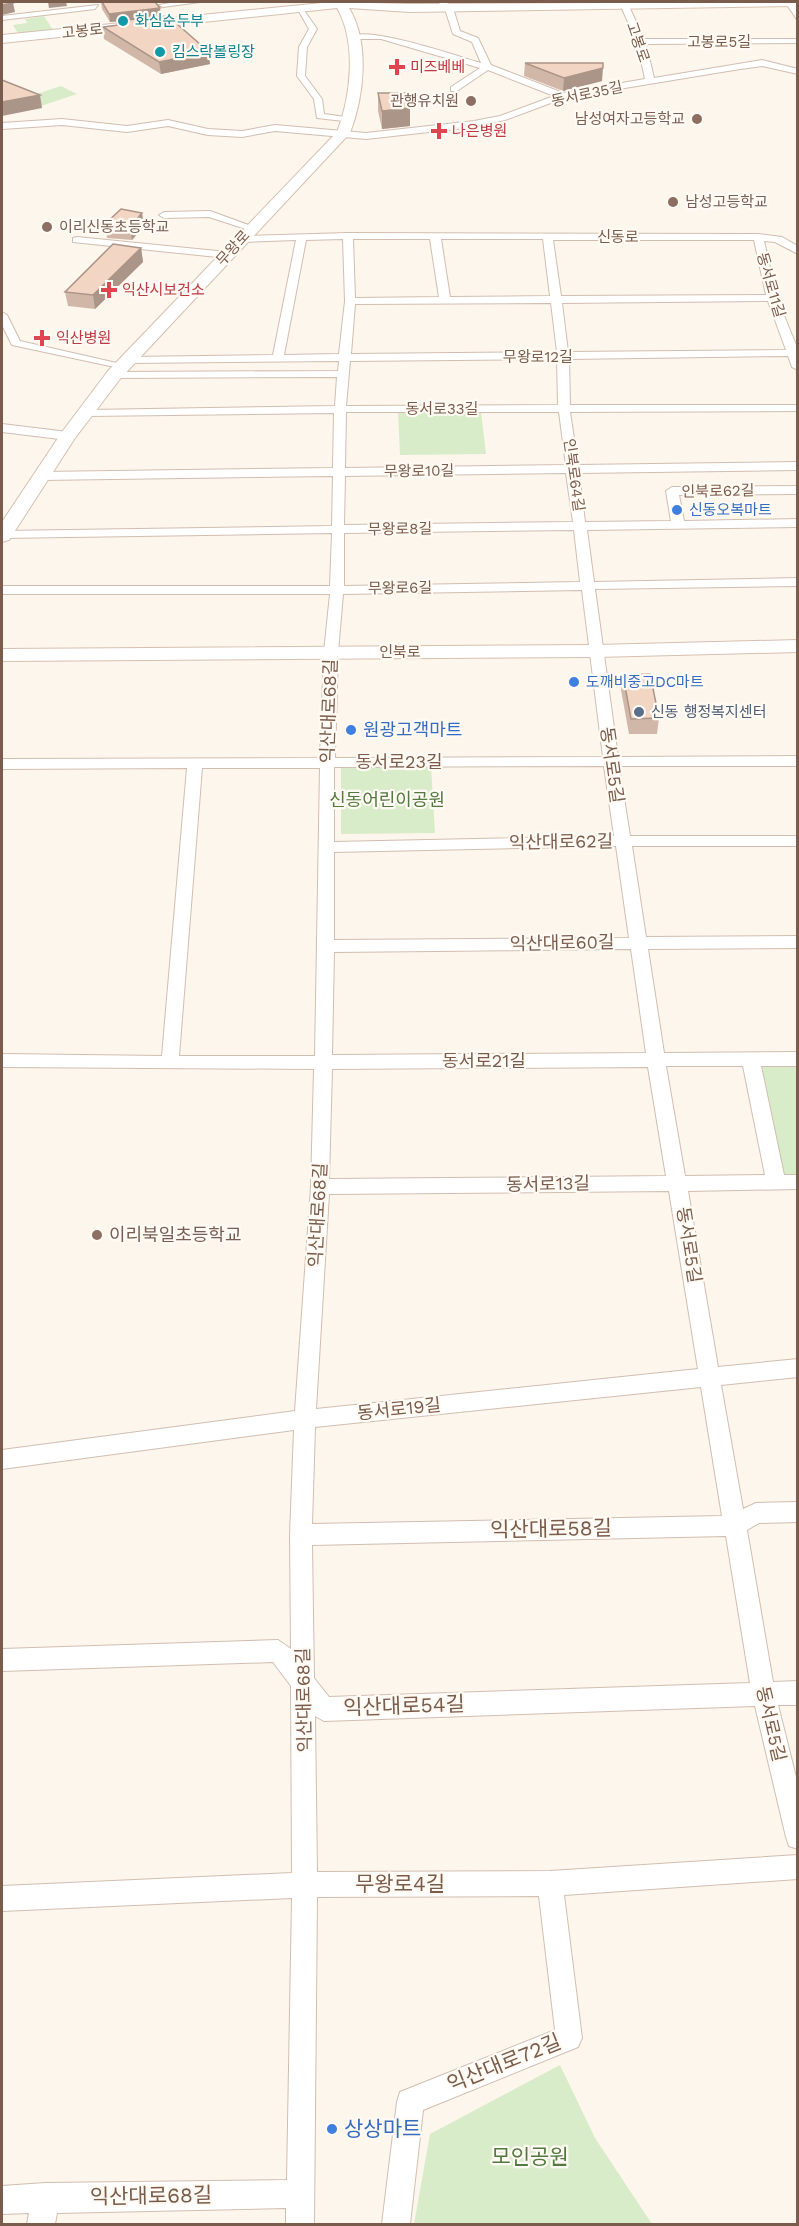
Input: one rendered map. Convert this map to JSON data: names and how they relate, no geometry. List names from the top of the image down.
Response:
{
  "streets": {
    "street": [
      "고봉로",
      "고봉로5길",
      "동서로35길",
      "신동로",
      "무왕로",
      "동서로11길",
      "무왕로12길",
      "동서로33길",
      "무왕로10길",
      "인북로64길",
      "인북로62길",
      "무왕로8길",
      "무왕로6길",
      "인북로",
      "익산대로68길",
      "동서로23길",
      "동서로5길",
      "익산대로62길",
      "익산대로60길",
      "동서로21길",
      "동서로13길",
      "동서로19길",
      "익산대로58길",
      "익산대로54길",
      "무왕로4길",
      "익산대로72길"
    ]
  },
  "crossings": [
    ["고봉로", "고봉로5길"],
    ["고봉로", "동서로35길"],
    ["동서로35길", "무왕로"],
    ["신동로", "무왕로"],
    ["신동로", "동서로11길"],
    ["신동로", "인북로64길"],
    ["신동로", "익산대로68길"],
    ["무왕로", "무왕로12길"],
    ["무왕로", "동서로33길"],
    ["무왕로", "무왕로10길"],
    ["무왕로", "무왕로8길"],
    ["동서로11길", "무왕로12길"],
    ["무왕로12길", "인북로64길"],
    ["무왕로12길", "익산대로68길"],
    ["동서로33길", "인북로64길"],
    ["동서로33길", "익산대로68길"],
    ["무왕로10길", "인북로64길"],
    ["무왕로10길", "익산대로68길"],
    ["인북로64길", "무왕로8길"],
    ["인북로64길", "무왕로6길"],
    ["인북로64길", "인북로"],
    ["인북로64길", "동서로5길"],
    ["인북로62길", "무왕로8길"],
    ["무왕로8길", "익산대로68길"],
    ["무왕로6길", "익산대로68길"],
    ["인북로", "익산대로68길"],
    ["인북로", "동서로5길"],
    ["익산대로68길", "동서로23길"],
    ["익산대로68길", "익산대로62길"],
    ["익산대로68길", "익산대로60길"],
    ["익산대로68길", "동서로21길"],
    ["익산대로68길", "동서로13길"],
    ["익산대로68길", "동서로19길"],
    ["익산대로68길", "익산대로58길"],
    ["익산대로68길", "익산대로54길"],
    ["익산대로68길", "무왕로4길"],
    ["동서로23길", "동서로5길"],
    ["동서로5길", "익산대로62길"],
    ["동서로5길", "익산대로60길"],
    ["동서로5길", "동서로21길"],
    ["동서로5길", "동서로13길"],
    ["동서로5길", "동서로19길"],
    ["동서로5길", "익산대로58길"],
    ["동서로5길", "익산대로54길"],
    ["무왕로4길", "익산대로72길"]
  ],
  "parks": ["신동어린이공원", "모인공원"],
  "places": {
    "other": [
      "화심순두부",
      "킴스락볼링장",
      "관행유치원",
      "남성여자고등학교",
      "남성고등학교",
      "이리신동초등학교",
      "신동오복마트",
      "도깨비중고DC마트",
      "신동 행정복지센터",
      "원광고객마트",
      "이리북일초등학교",
      "상상마트"
    ],
    "health": [
      "미즈베베",
      "나은병원",
      "익산시보건소",
      "익산병원"
    ]
  }
}
